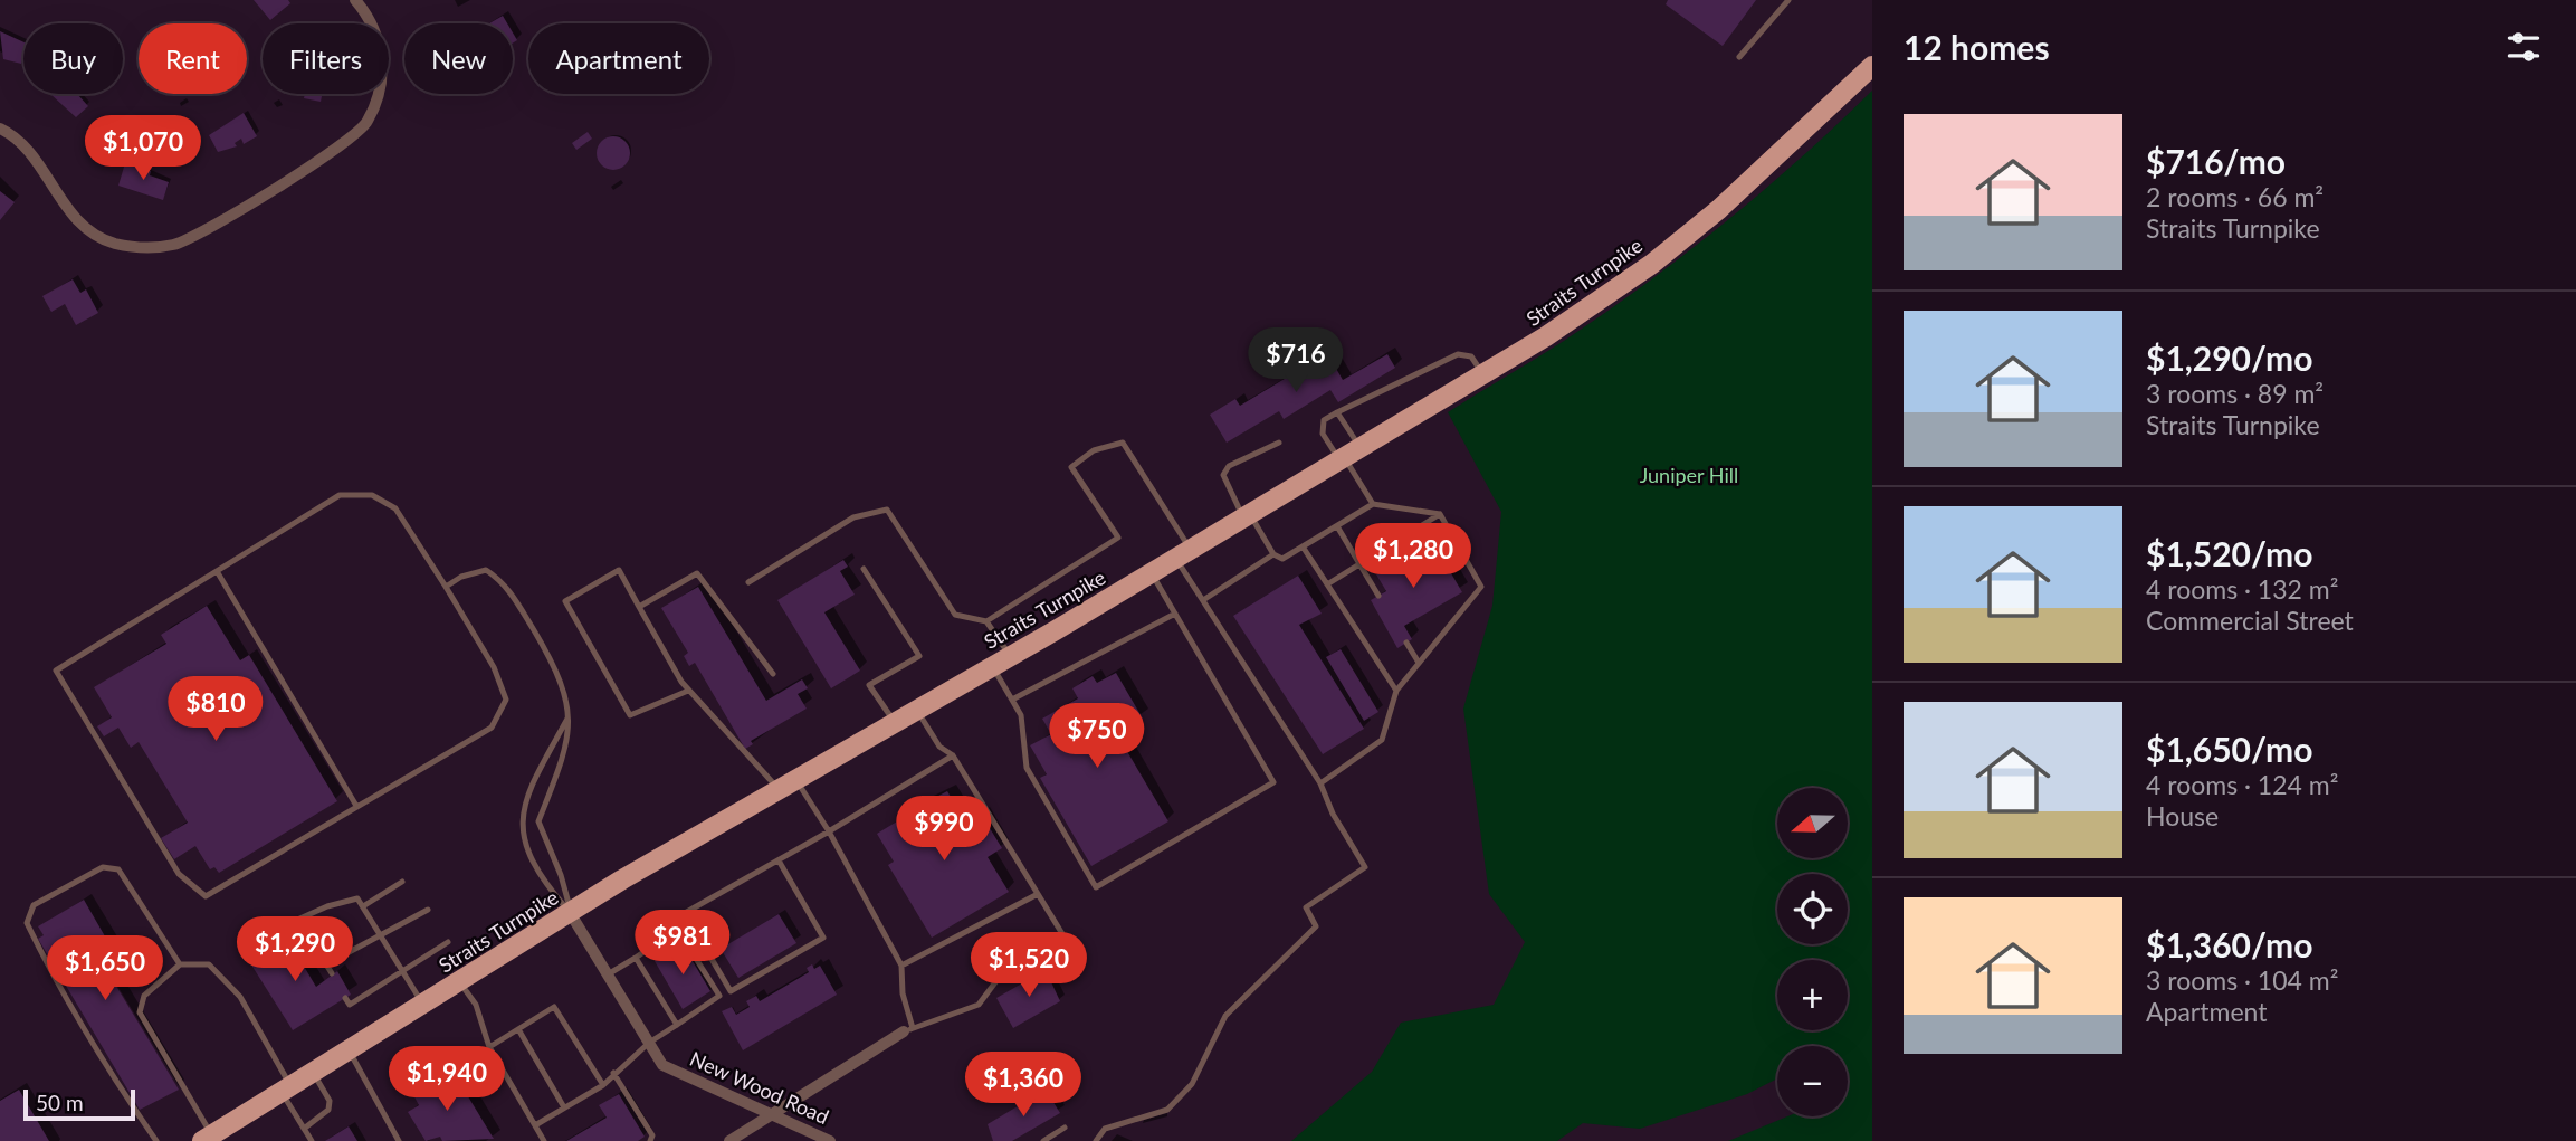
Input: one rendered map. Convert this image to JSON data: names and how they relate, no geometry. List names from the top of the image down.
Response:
{
  "streets": {
    "main road": ["Straits Turnpike"],
    "street": ["New Wood Road"]
  },
  "crossings": [
    ["Straits Turnpike", "New Wood Road"]
  ],
  "parks": ["Juniper Hill"],
  "scale_bar": "50 m",
  "north": "left",
  "page": {
    "heading": "12 homes",
    "chip": [
      "Buy",
      "Rent",
      "Filters",
      "New",
      "Apartment"
    ],
    "list": [
      {
        "name": "$716/mo",
        "note": "2 rooms · 66 m² · Straits Turnpike"
      },
      {
        "name": "$1,290/mo",
        "note": "3 rooms · 89 m² · Straits Turnpike"
      },
      {
        "name": "$1,520/mo",
        "note": "4 rooms · 132 m² · Commercial Street"
      },
      {
        "name": "$1,650/mo",
        "note": "4 rooms · 124 m² · House"
      },
      {
        "name": "$1,360/mo",
        "note": "3 rooms · 104 m² · Apartment"
      }
    ],
    "price": [
      "$1,070",
      "$716",
      "$1,280",
      "$810",
      "$750",
      "$990",
      "$981",
      "$1,290",
      "$1,520",
      "$1,650",
      "$1,940",
      "$1,360"
    ],
    "map_buttons": ["+", "−"],
    "scale": "50 m"
  }
}
